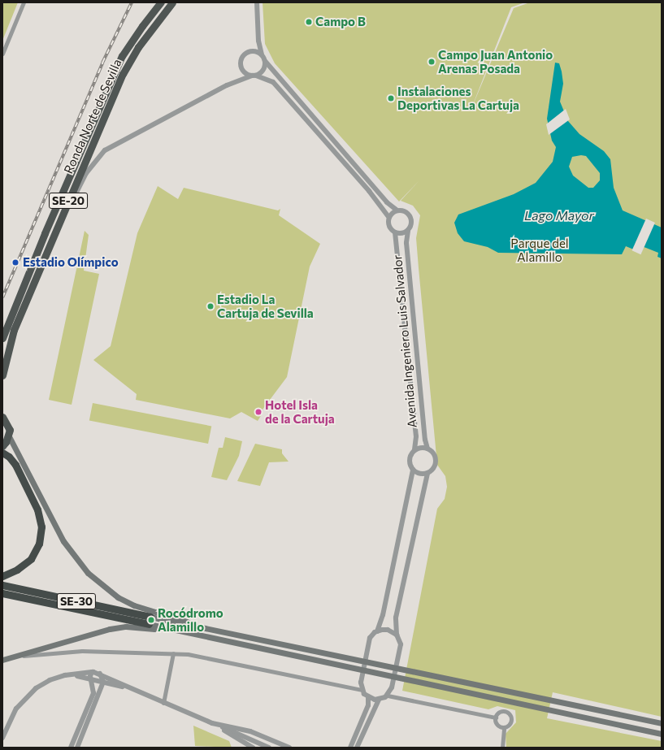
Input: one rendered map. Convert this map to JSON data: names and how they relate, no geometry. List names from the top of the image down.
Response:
{
  "streets": {
    "highway": ["Ronda Norte de Sevilla", "SE-20", "SE-30"],
    "street": ["Avenida Ingeniero Luis Salvador"]
  },
  "water": ["Lago Mayor"],
  "parks": ["Parque del Alamillo"],
  "places": [
    "Campo B",
    "Campo Juan Antonio Arenas Posada",
    "Instalaciones Deportivas La Cartuja",
    "Estadio Olímpico",
    "Estadio La Cartuja de Sevilla",
    "Hotel Isla de la Cartuja",
    "Rocódromo Alamillo"
  ]
}
